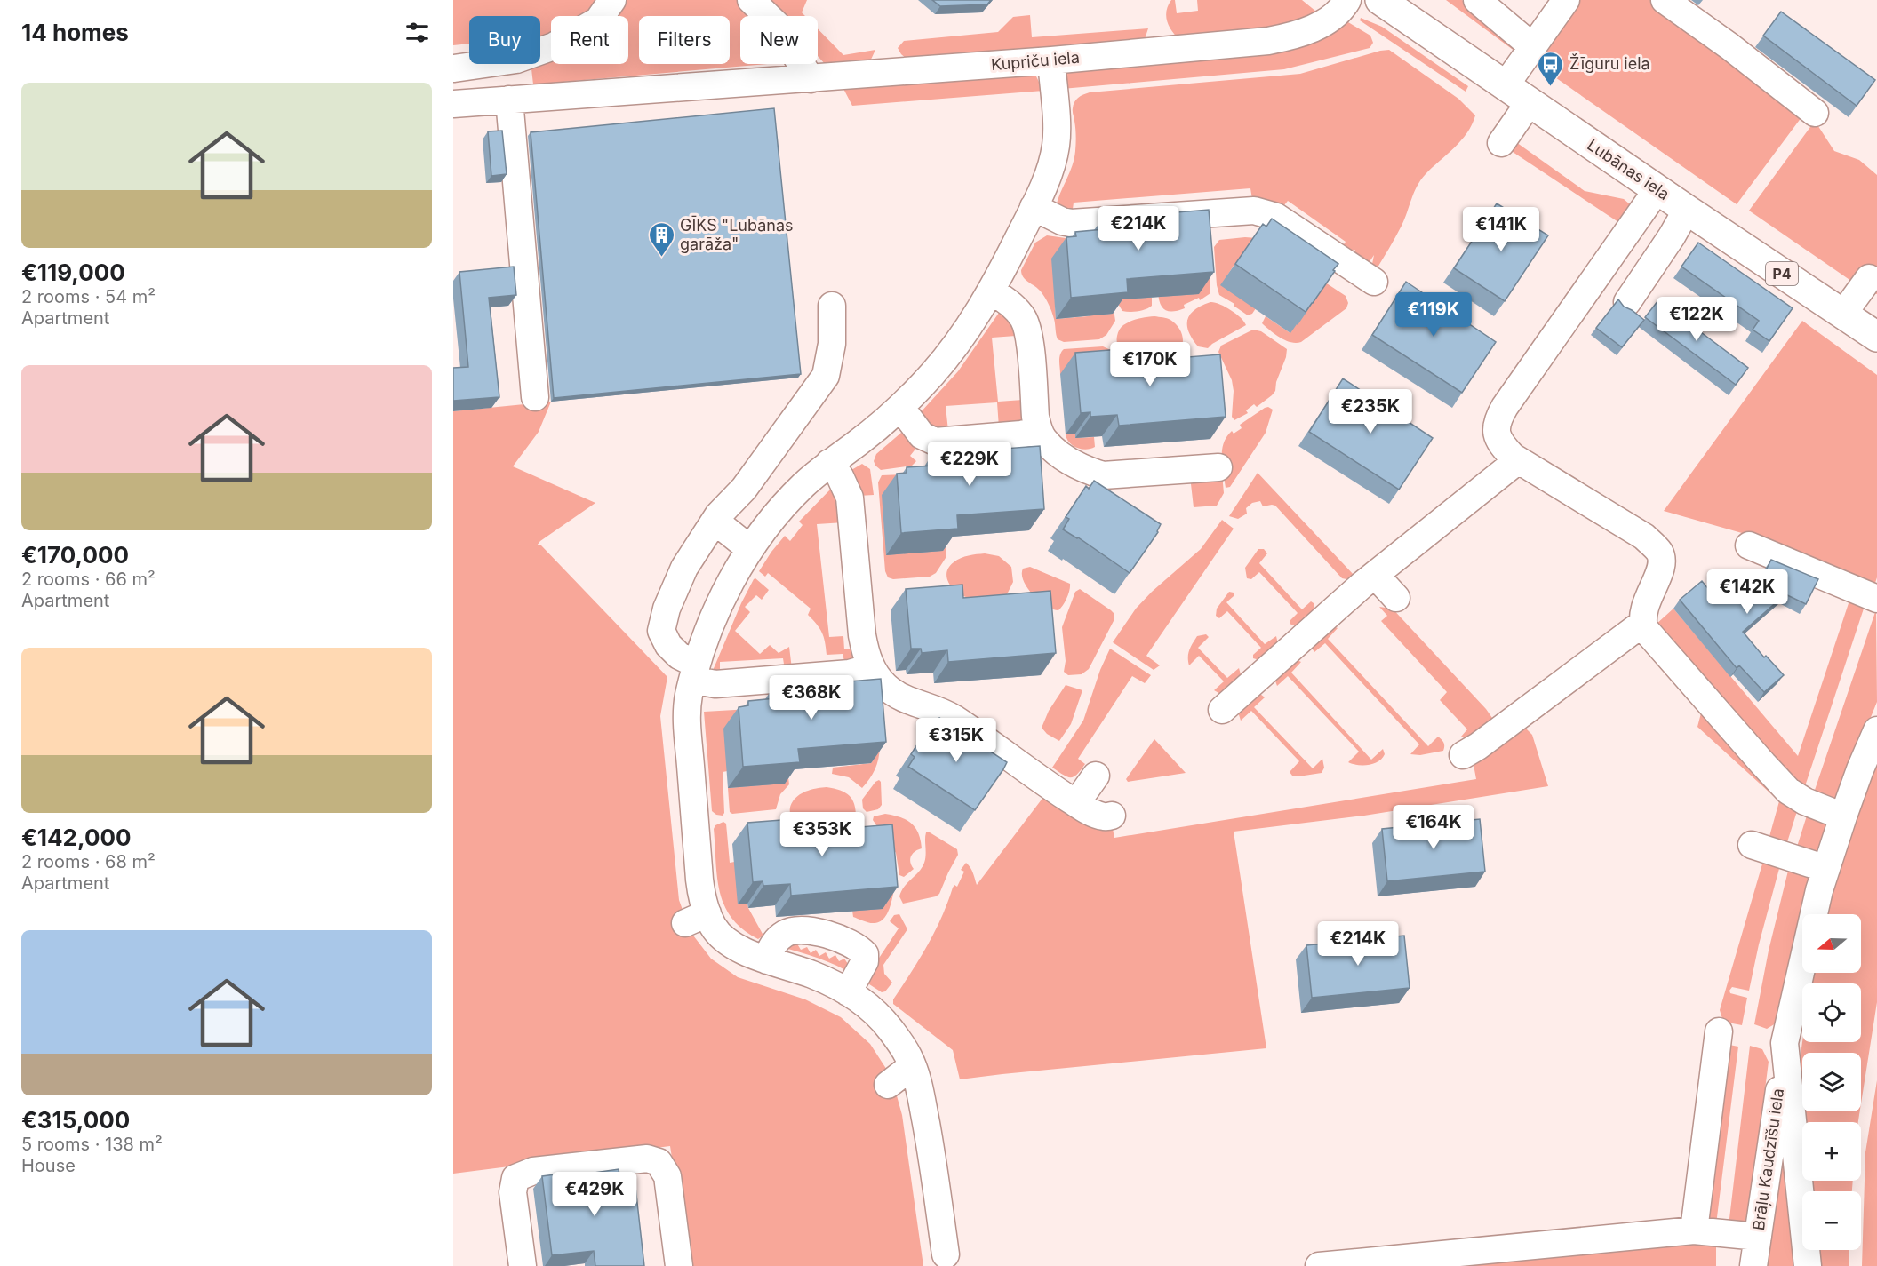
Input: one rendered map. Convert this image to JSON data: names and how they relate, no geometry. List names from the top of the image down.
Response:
{
  "streets": {
    "main road": ["Lubānas iela", "P4"],
    "street": ["Kupriču iela", "Brāļu Kaudzīšu iela"]
  },
  "places": {
    "bus stop": ["Žīguru iela"],
    "building": ["GĪKS \"Lubānas garāža\""]
  },
  "north": "left",
  "page": {
    "heading": "14 homes",
    "chip": [
      "Buy",
      "Rent",
      "Filters",
      "New"
    ],
    "list": [
      {
        "name": "€119,000",
        "note": "2 rooms · 54 m² · Apartment"
      },
      {
        "name": "€170,000",
        "note": "2 rooms · 66 m² · Apartment"
      },
      {
        "name": "€142,000",
        "note": "2 rooms · 68 m² · Apartment"
      },
      {
        "name": "€315,000",
        "note": "5 rooms · 138 m² · House"
      }
    ],
    "price": [
      "€214K",
      "€141K",
      "€119K",
      "€122K",
      "€170K",
      "€235K",
      "€229K",
      "€142K",
      "€368K",
      "€315K",
      "€164K",
      "€353K",
      "€214K",
      "€429K"
    ],
    "map_buttons": ["+", "−"]
  }
}
